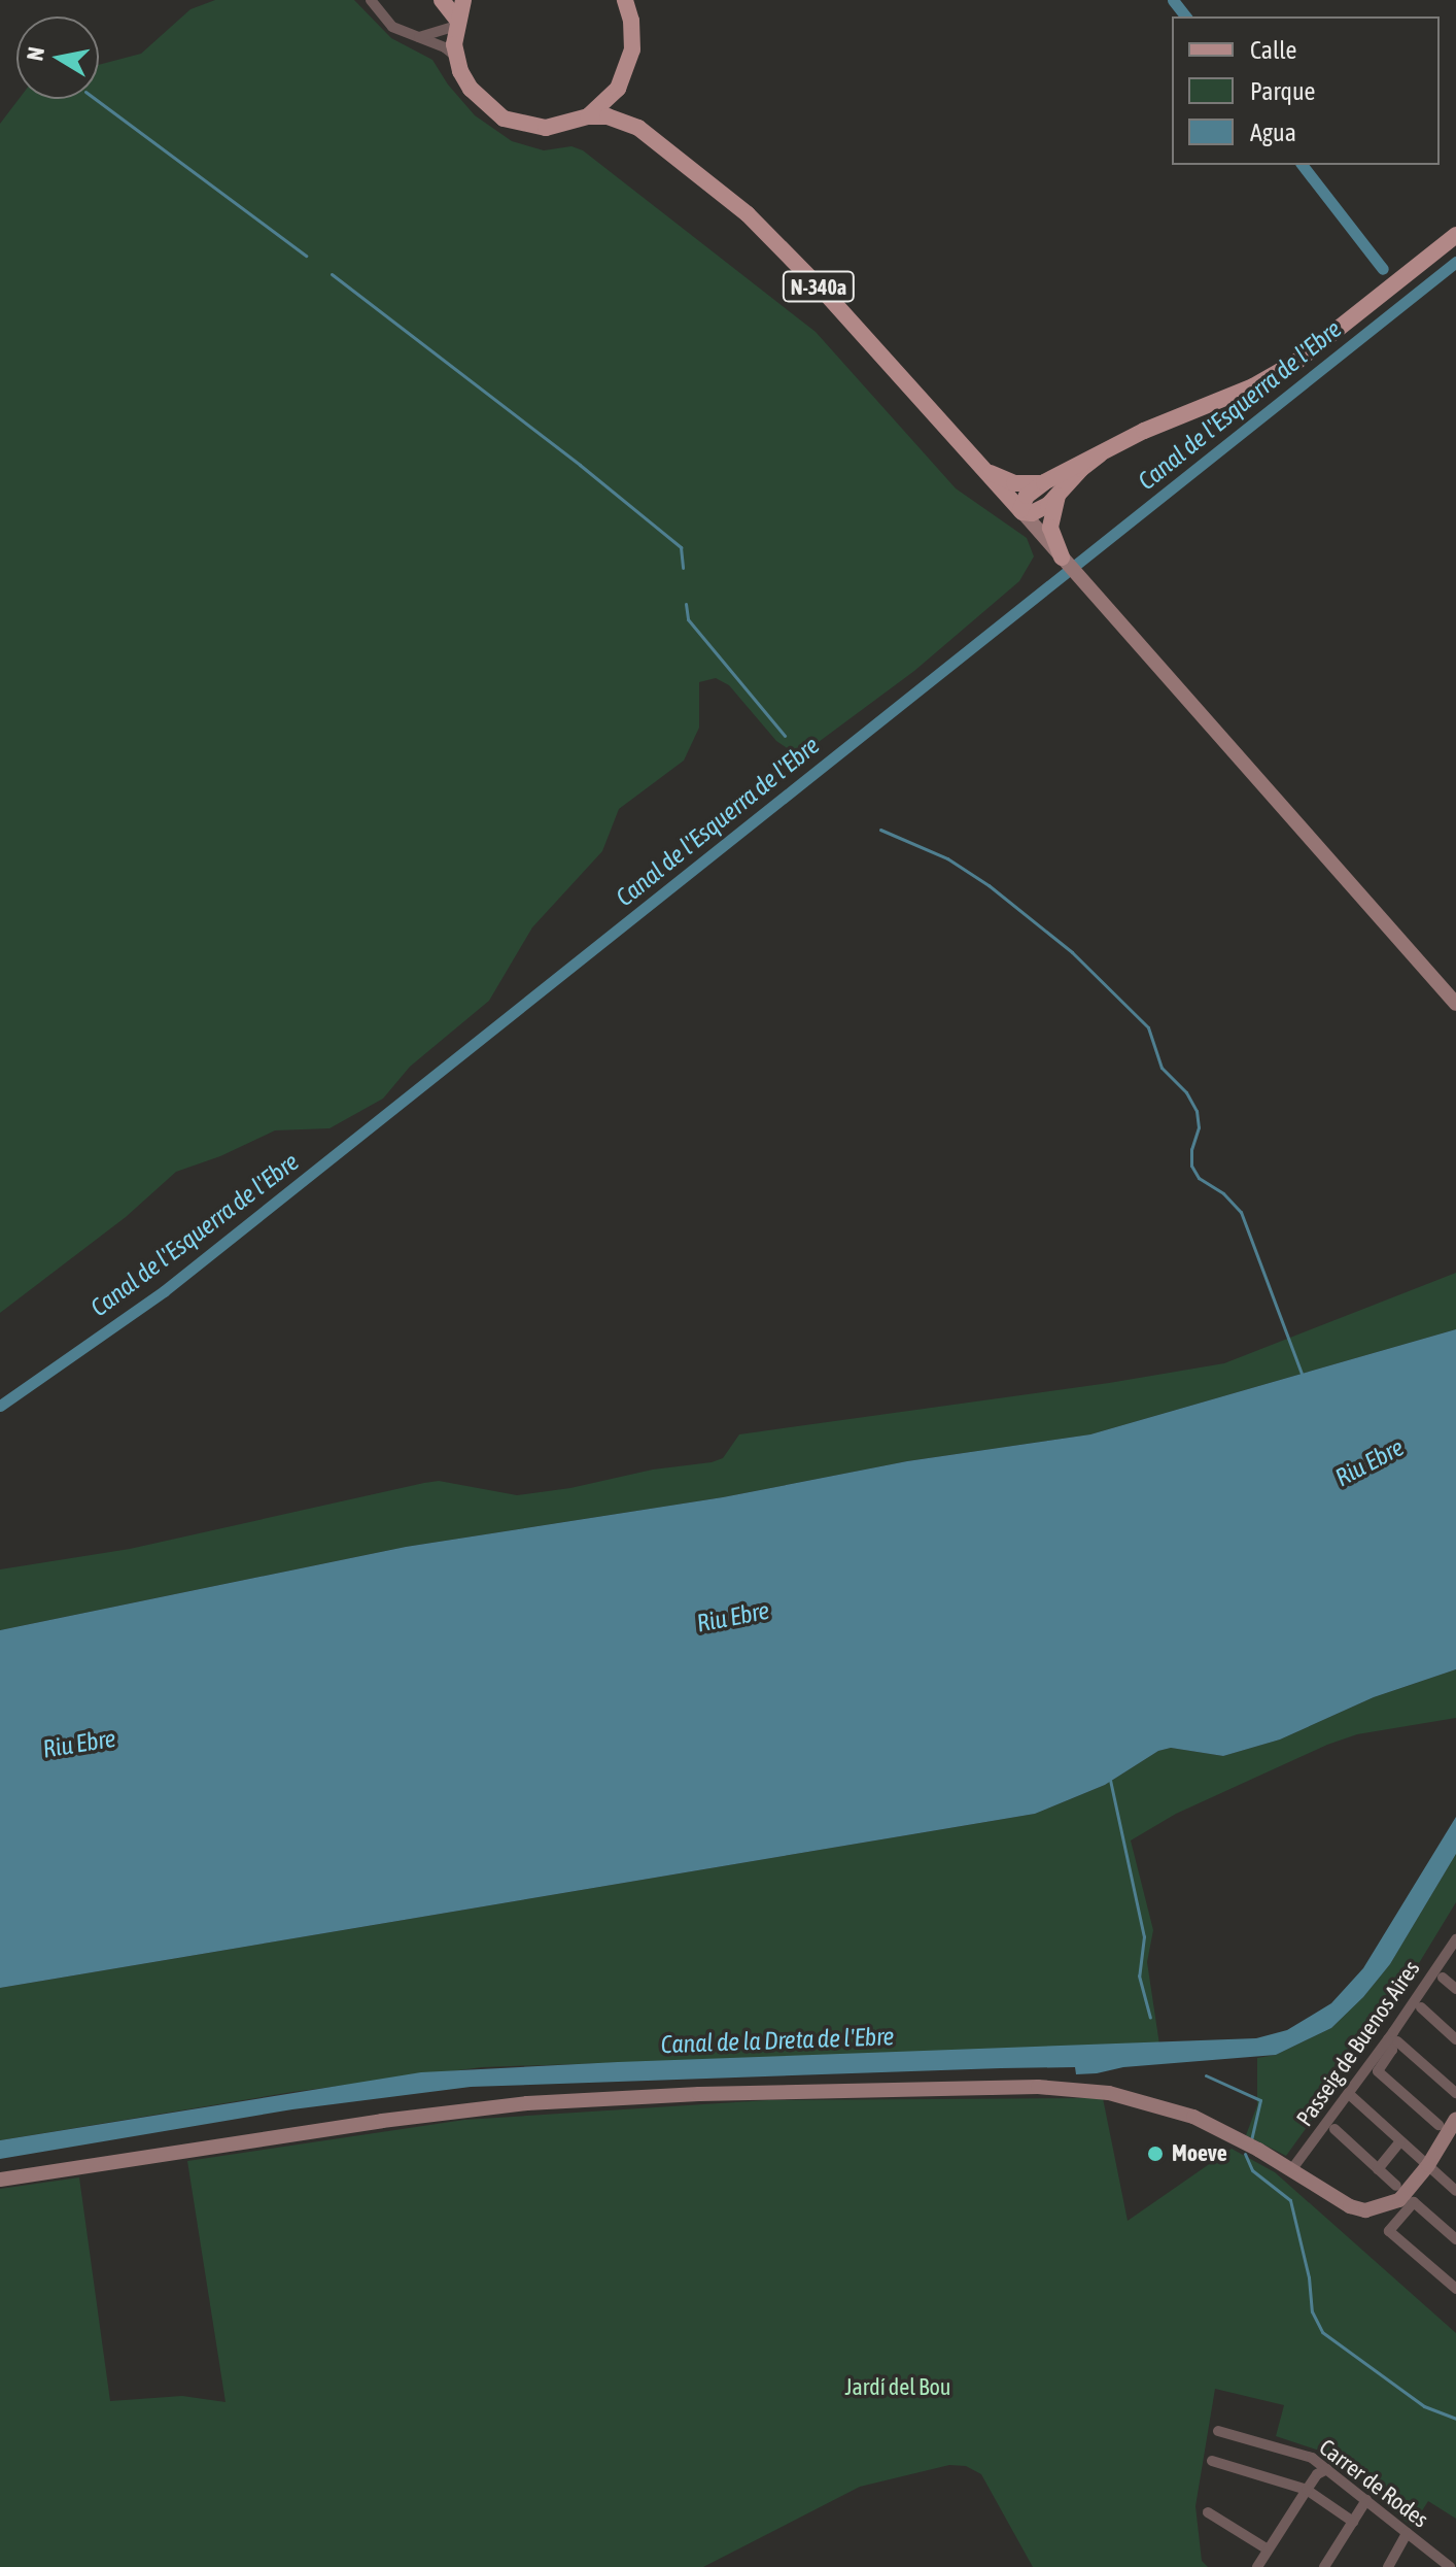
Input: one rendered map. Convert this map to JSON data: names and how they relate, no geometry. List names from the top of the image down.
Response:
{
  "streets": {
    "main road": ["N-340a"],
    "street": ["Passeig de Buenos Aires", "Carrer de Rodes"]
  },
  "water": ["Canal de l'Esquerra de l'Ebre", "Riu Ebre", "Canal de la Dreta de l'Ebre"],
  "parks": ["Jardí del Bou"],
  "places": ["Moeve"],
  "legend": ["Calle", "Parque", "Agua"],
  "north": "left"
}
